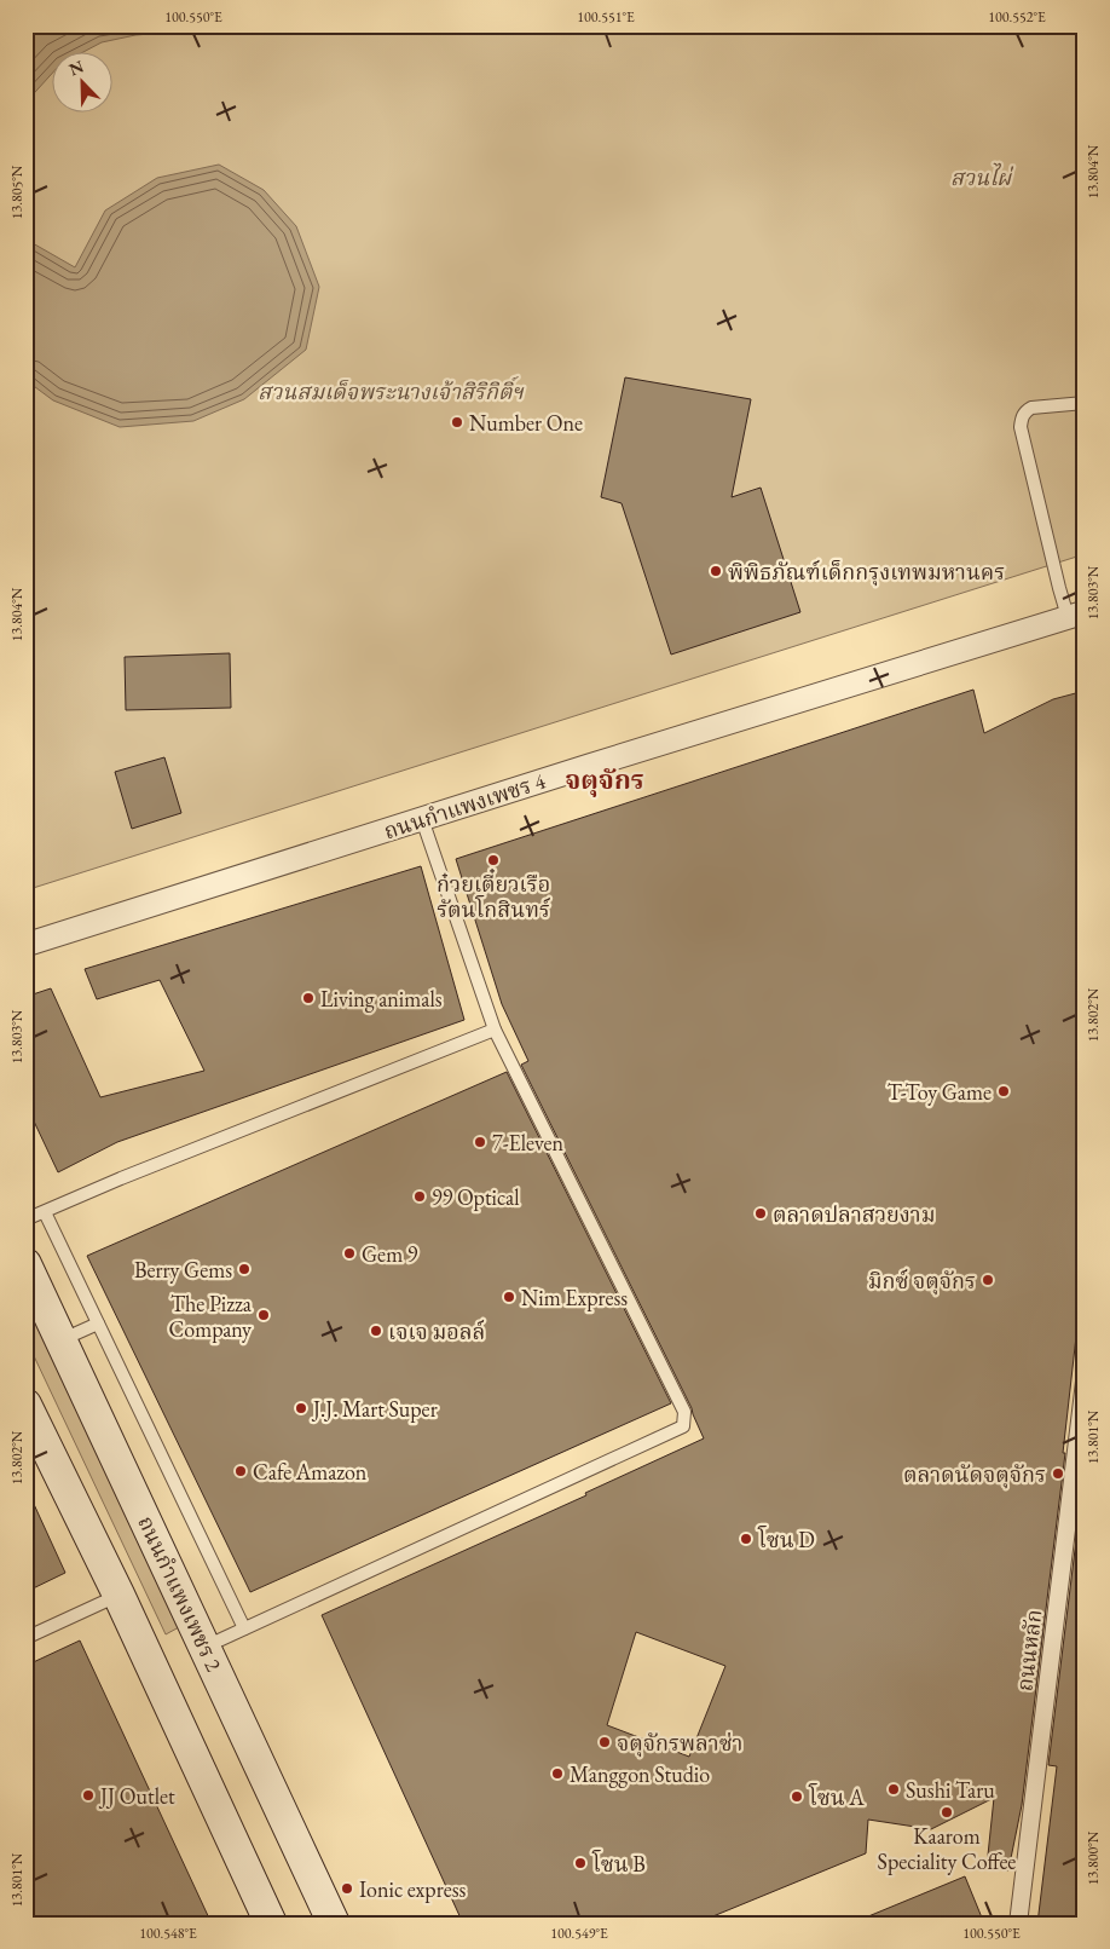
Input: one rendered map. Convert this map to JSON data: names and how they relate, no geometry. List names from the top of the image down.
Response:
{
  "streets": {
    "main road": ["ถนนกำแพงเพชร 2"],
    "street": ["ถนนกำแพงเพชร 4", "ถนนหลัก"]
  },
  "districts": ["จตุจักร"],
  "parks": ["สวนไผ่", "สวนสมเด็จพระนางเจ้าสิริกิติ์ฯ"],
  "places": [
    "Number One",
    "พิพิธภัณฑ์เด็กกรุงเทพมหานคร",
    "ก๋วยเตี๋ยวเรือ รัตนโกสินทร์",
    "Living animals",
    "T-Toy Game",
    "7-Eleven",
    "99 Optical",
    "ตลาดปลาสวยงาม",
    "Gem 9",
    "Berry Gems",
    "มิกซ์ จตุจักร",
    "Nim Express",
    "The Pizza Company",
    "เจเจ มอลล์",
    "J.J. Mart Super",
    "Cafe Amazon",
    "ตลาดนัดจตุจักร",
    "โซน D",
    "จตุจักรพลาซ่า",
    "Manggon Studio",
    "Sushi Taru",
    "JJ Outlet",
    "โซน A",
    "Kaarom Speciality Coffee",
    "โซน B",
    "Ionic express"
  ],
  "north": "top left",
  "coordinates": [
    "100.550°E",
    "100.551°E",
    "100.552°E",
    "13.804°N",
    "13.805°N",
    "13.803°N",
    "13.802°N",
    "13.801°N",
    "13.800°N",
    "100.548°E",
    "100.549°E"
  ]
}
